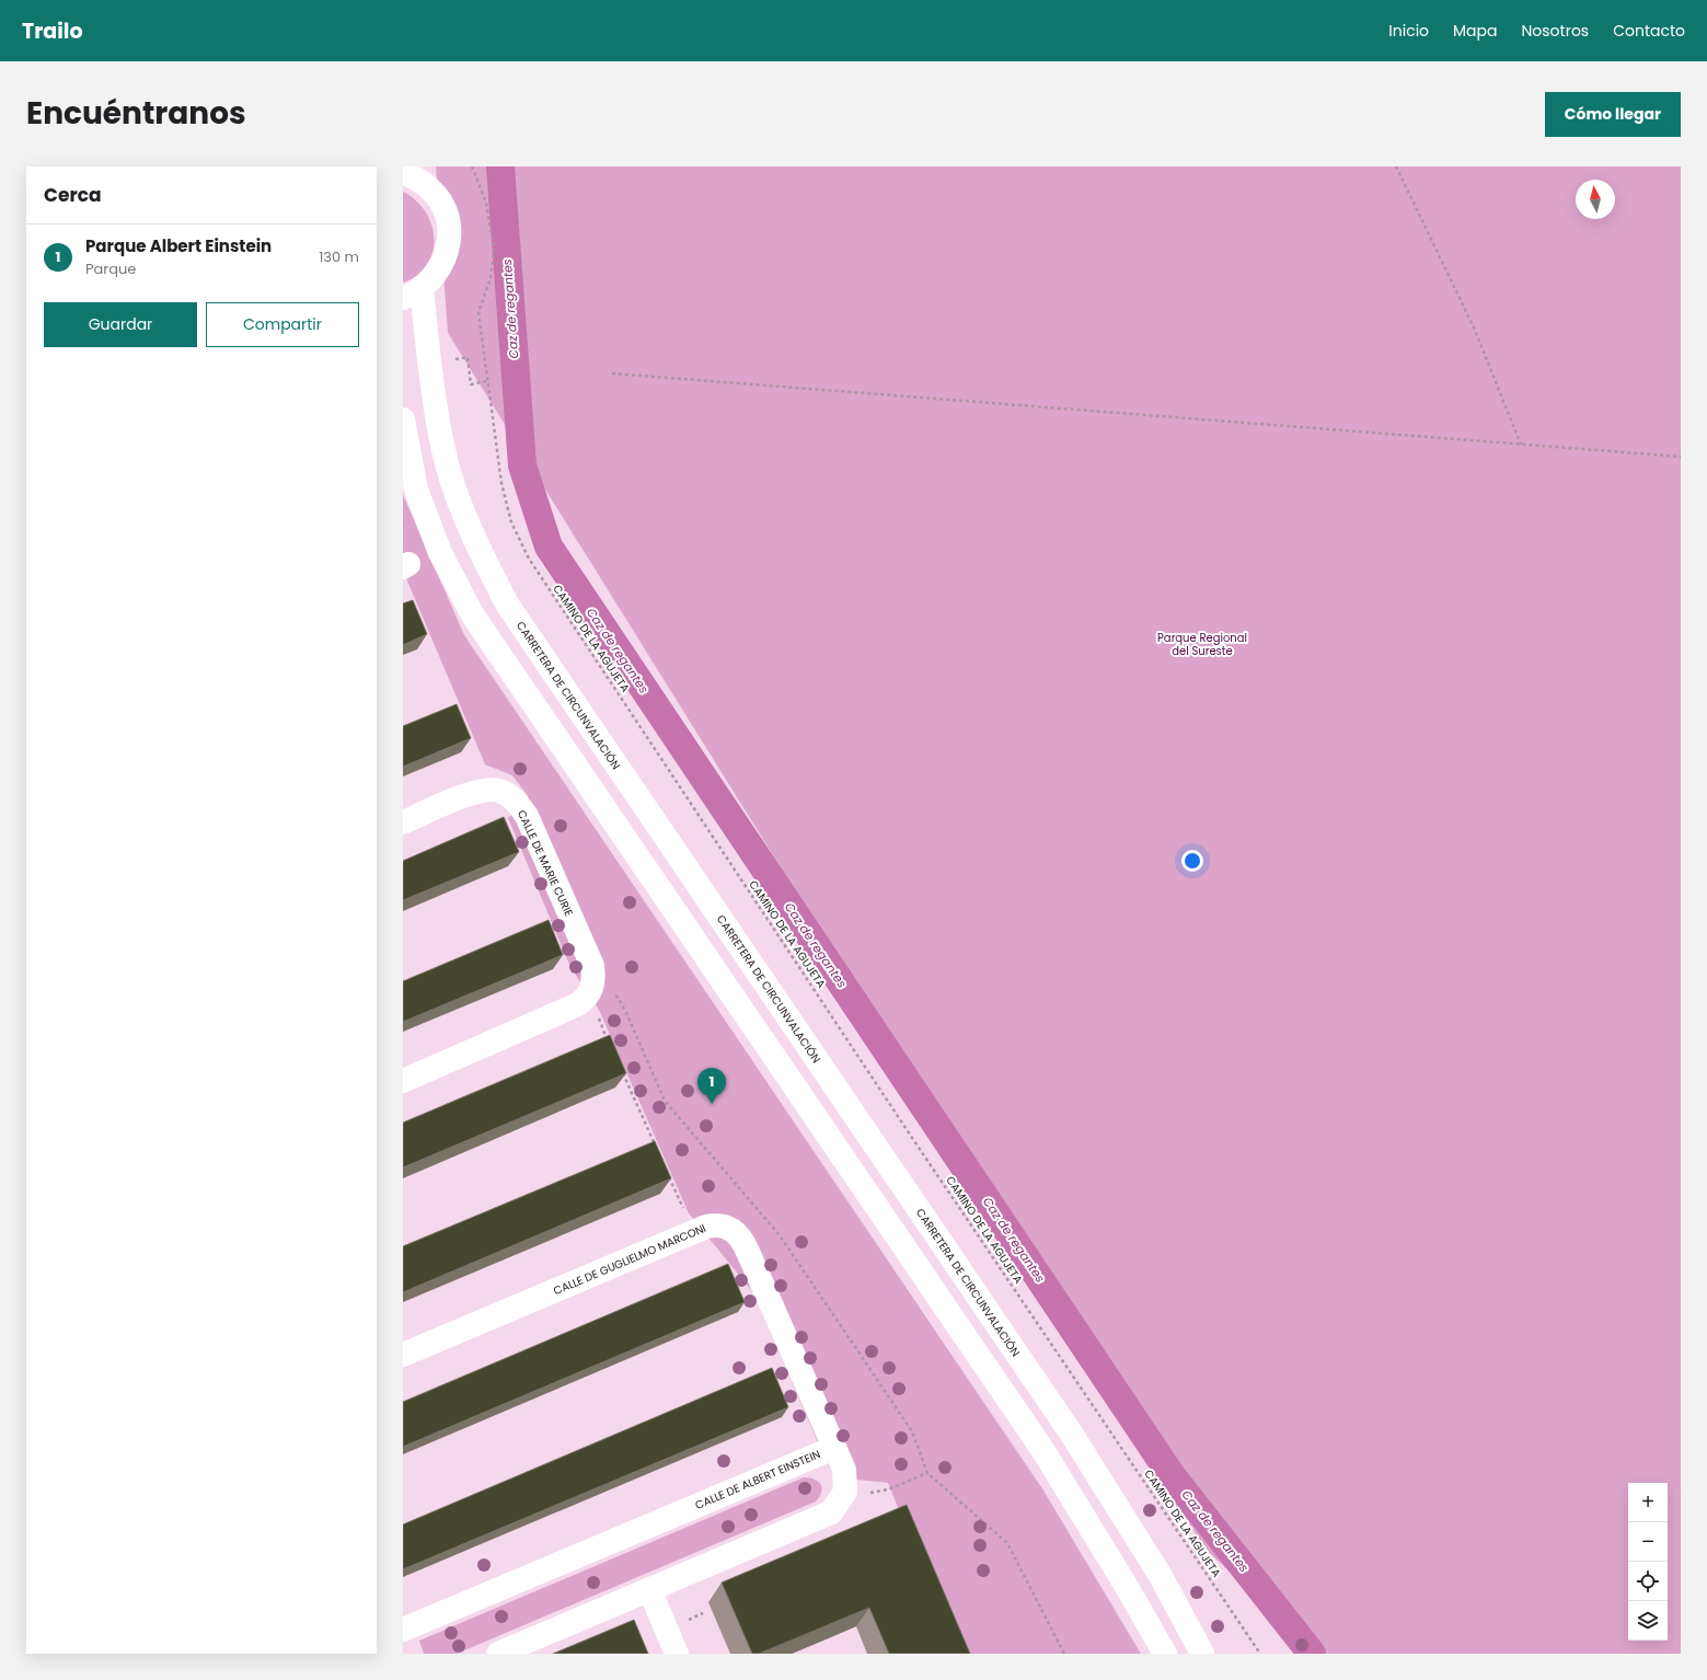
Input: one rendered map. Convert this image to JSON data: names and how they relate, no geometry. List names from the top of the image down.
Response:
{
  "streets": {
    "main road": [
      "CARRETERA DE CIRCUNVALACIÓN",
      "CALLE DE MARIE CURIE",
      "CALLE DE GUGLIELMO MARCONI",
      "CALLE DE ALBERT EINSTEIN"
    ],
    "path": ["CAMINO DE LA AGUJETA"]
  },
  "crossings": [
    ["CALLE DE GUGLIELMO MARCONI", "CALLE DE ALBERT EINSTEIN"]
  ],
  "water": ["Caz de regantes"],
  "parks": ["Parque Regional del Sureste"],
  "north": "top",
  "page": {
    "header": "Trailo",
    "nav": [
      "Inicio",
      "Mapa",
      "Nosotros",
      "Contacto"
    ],
    "title": "Encuéntranos",
    "buttons": [
      "Cómo llegar",
      ["Guardar", "Compartir"]
    ],
    "heading": "Cerca",
    "list": [
      {
        "mark": "1",
        "name": "Parque Albert Einstein",
        "note": "Parque",
        "value": "130 m"
      }
    ],
    "pins": "1",
    "map_buttons": ["+", "−"]
  }
}
